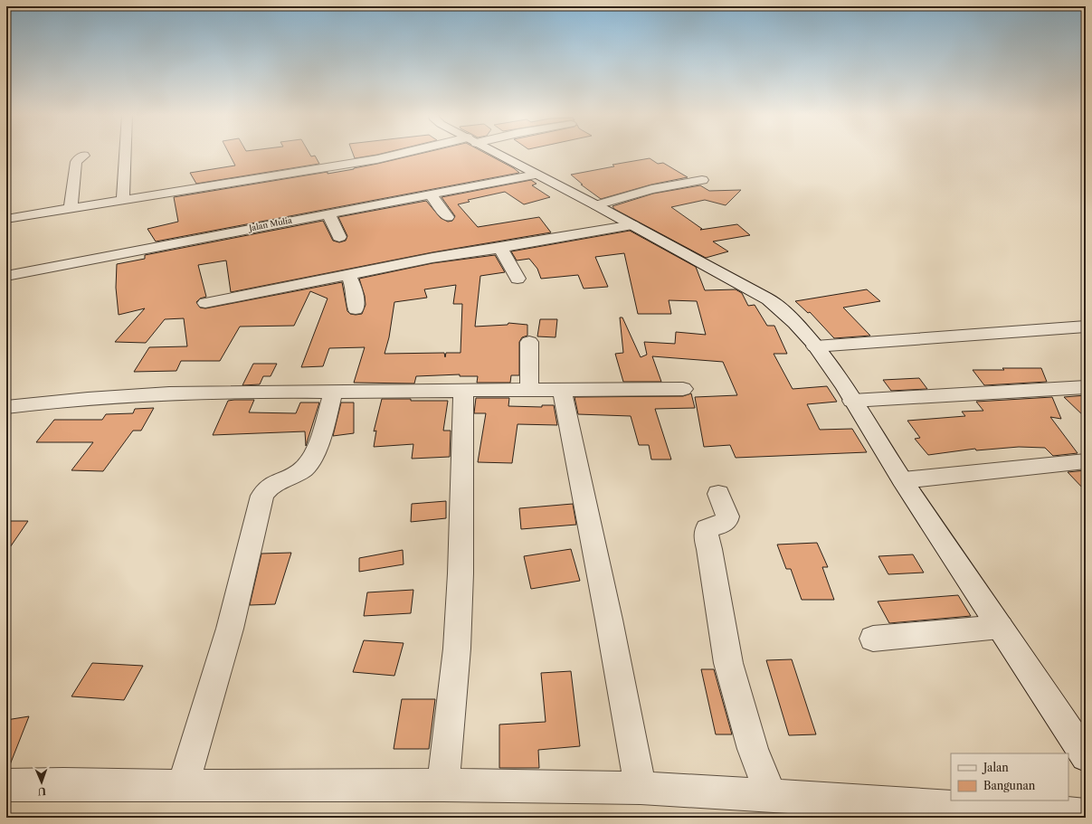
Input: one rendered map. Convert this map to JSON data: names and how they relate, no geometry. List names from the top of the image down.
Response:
{
  "streets": {
    "street": ["Jalan Mulia"]
  },
  "legend": ["Jalan", "Bangunan"],
  "north": "bottom"
}
